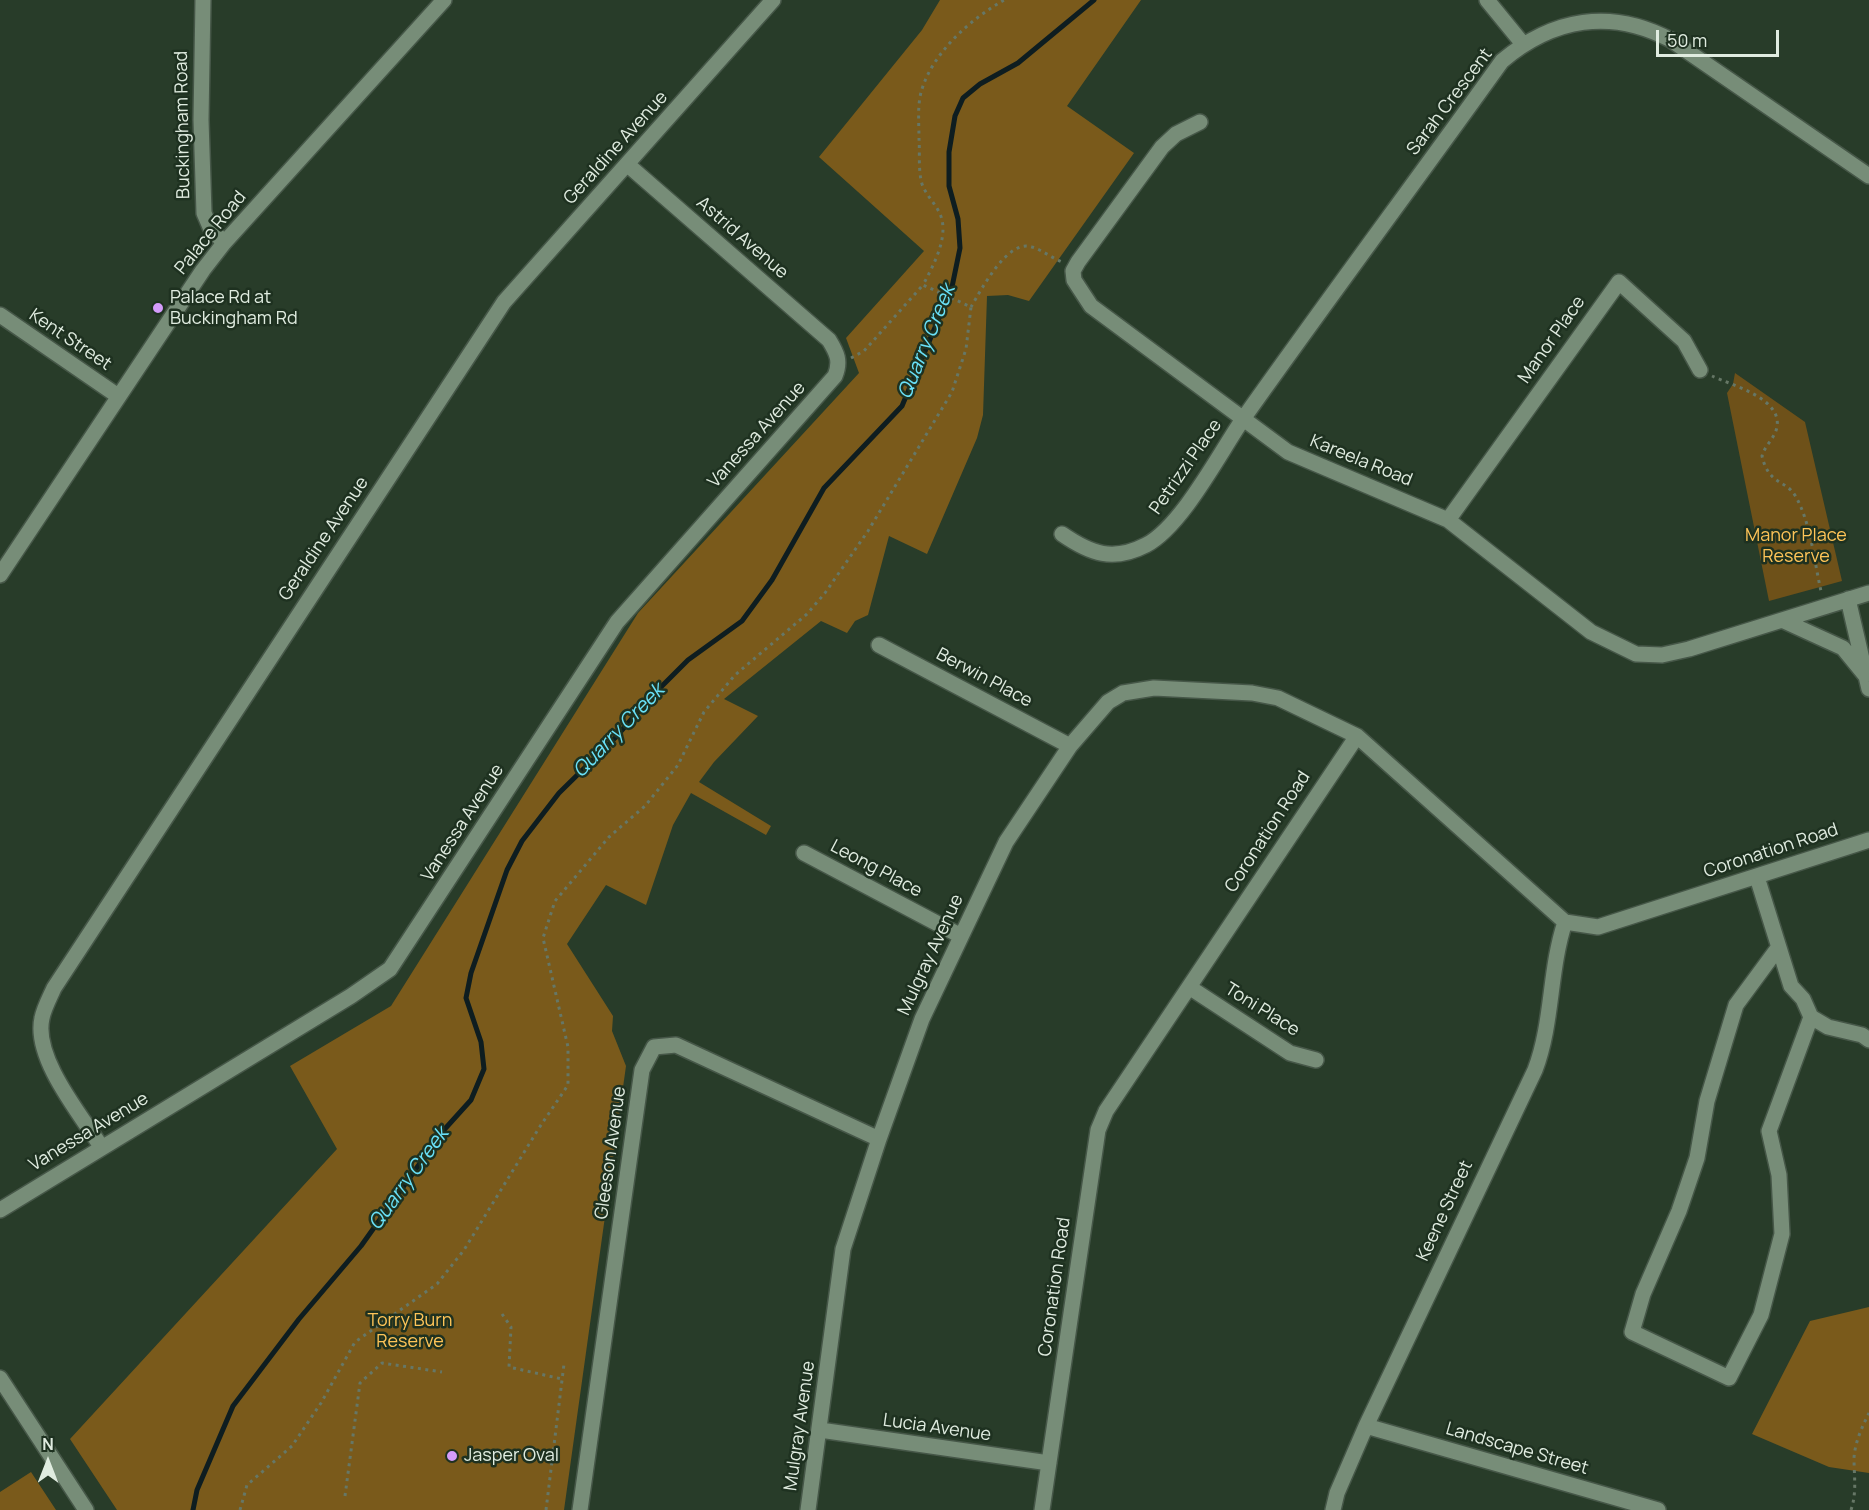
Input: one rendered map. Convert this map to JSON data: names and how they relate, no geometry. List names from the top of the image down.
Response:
{
  "streets": {
    "street": [
      "Sarah Crescent",
      "Buckingham Road",
      "Geraldine Avenue",
      "Palace Road",
      "Astrid Avenue",
      "Kent Street",
      "Manor Place",
      "Vanessa Avenue",
      "Kareela Road",
      "Petrizzi Place",
      "Berwin Place",
      "Coronation Road",
      "Leong Place",
      "Mulgray Avenue",
      "Toni Place",
      "Gleeson Avenue",
      "Keene Street",
      "Lucia Avenue",
      "Landscape Street"
    ]
  },
  "crossings": [
    ["Sarah Crescent", "Kareela Road"],
    ["Sarah Crescent", "Petrizzi Place"],
    ["Buckingham Road", "Palace Road"],
    ["Geraldine Avenue", "Astrid Avenue"],
    ["Geraldine Avenue", "Vanessa Avenue"],
    ["Palace Road", "Kent Street"],
    ["Astrid Avenue", "Vanessa Avenue"],
    ["Manor Place", "Kareela Road"],
    ["Kareela Road", "Petrizzi Place"],
    ["Berwin Place", "Mulgray Avenue"],
    ["Coronation Road", "Mulgray Avenue"],
    ["Coronation Road", "Toni Place"],
    ["Coronation Road", "Keene Street"],
    ["Coronation Road", "Lucia Avenue"],
    ["Leong Place", "Mulgray Avenue"],
    ["Mulgray Avenue", "Gleeson Avenue"],
    ["Mulgray Avenue", "Lucia Avenue"],
    ["Keene Street", "Landscape Street"]
  ],
  "water": ["Quarry Creek"],
  "parks": ["Manor Place Reserve", "Torry Burn Reserve"],
  "places": ["Palace Rd at Buckingham Rd", "Jasper Oval"],
  "scale_bar": "50 m",
  "north": "top"
}
